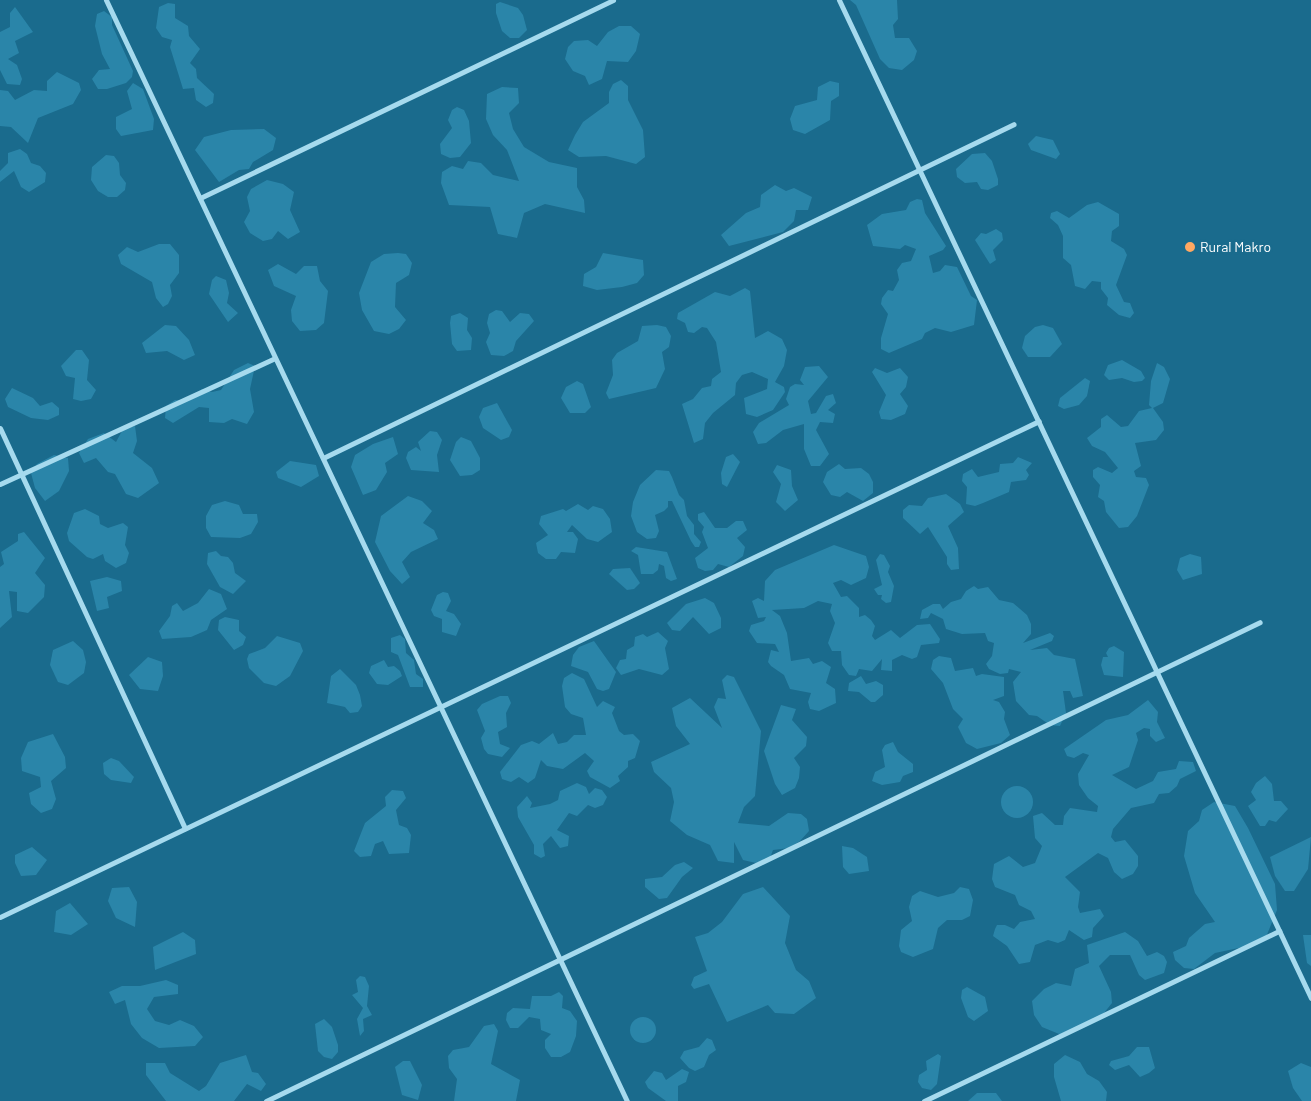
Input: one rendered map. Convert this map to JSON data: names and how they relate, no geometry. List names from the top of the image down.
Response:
{
  "places": ["Rural Makro"]
}
